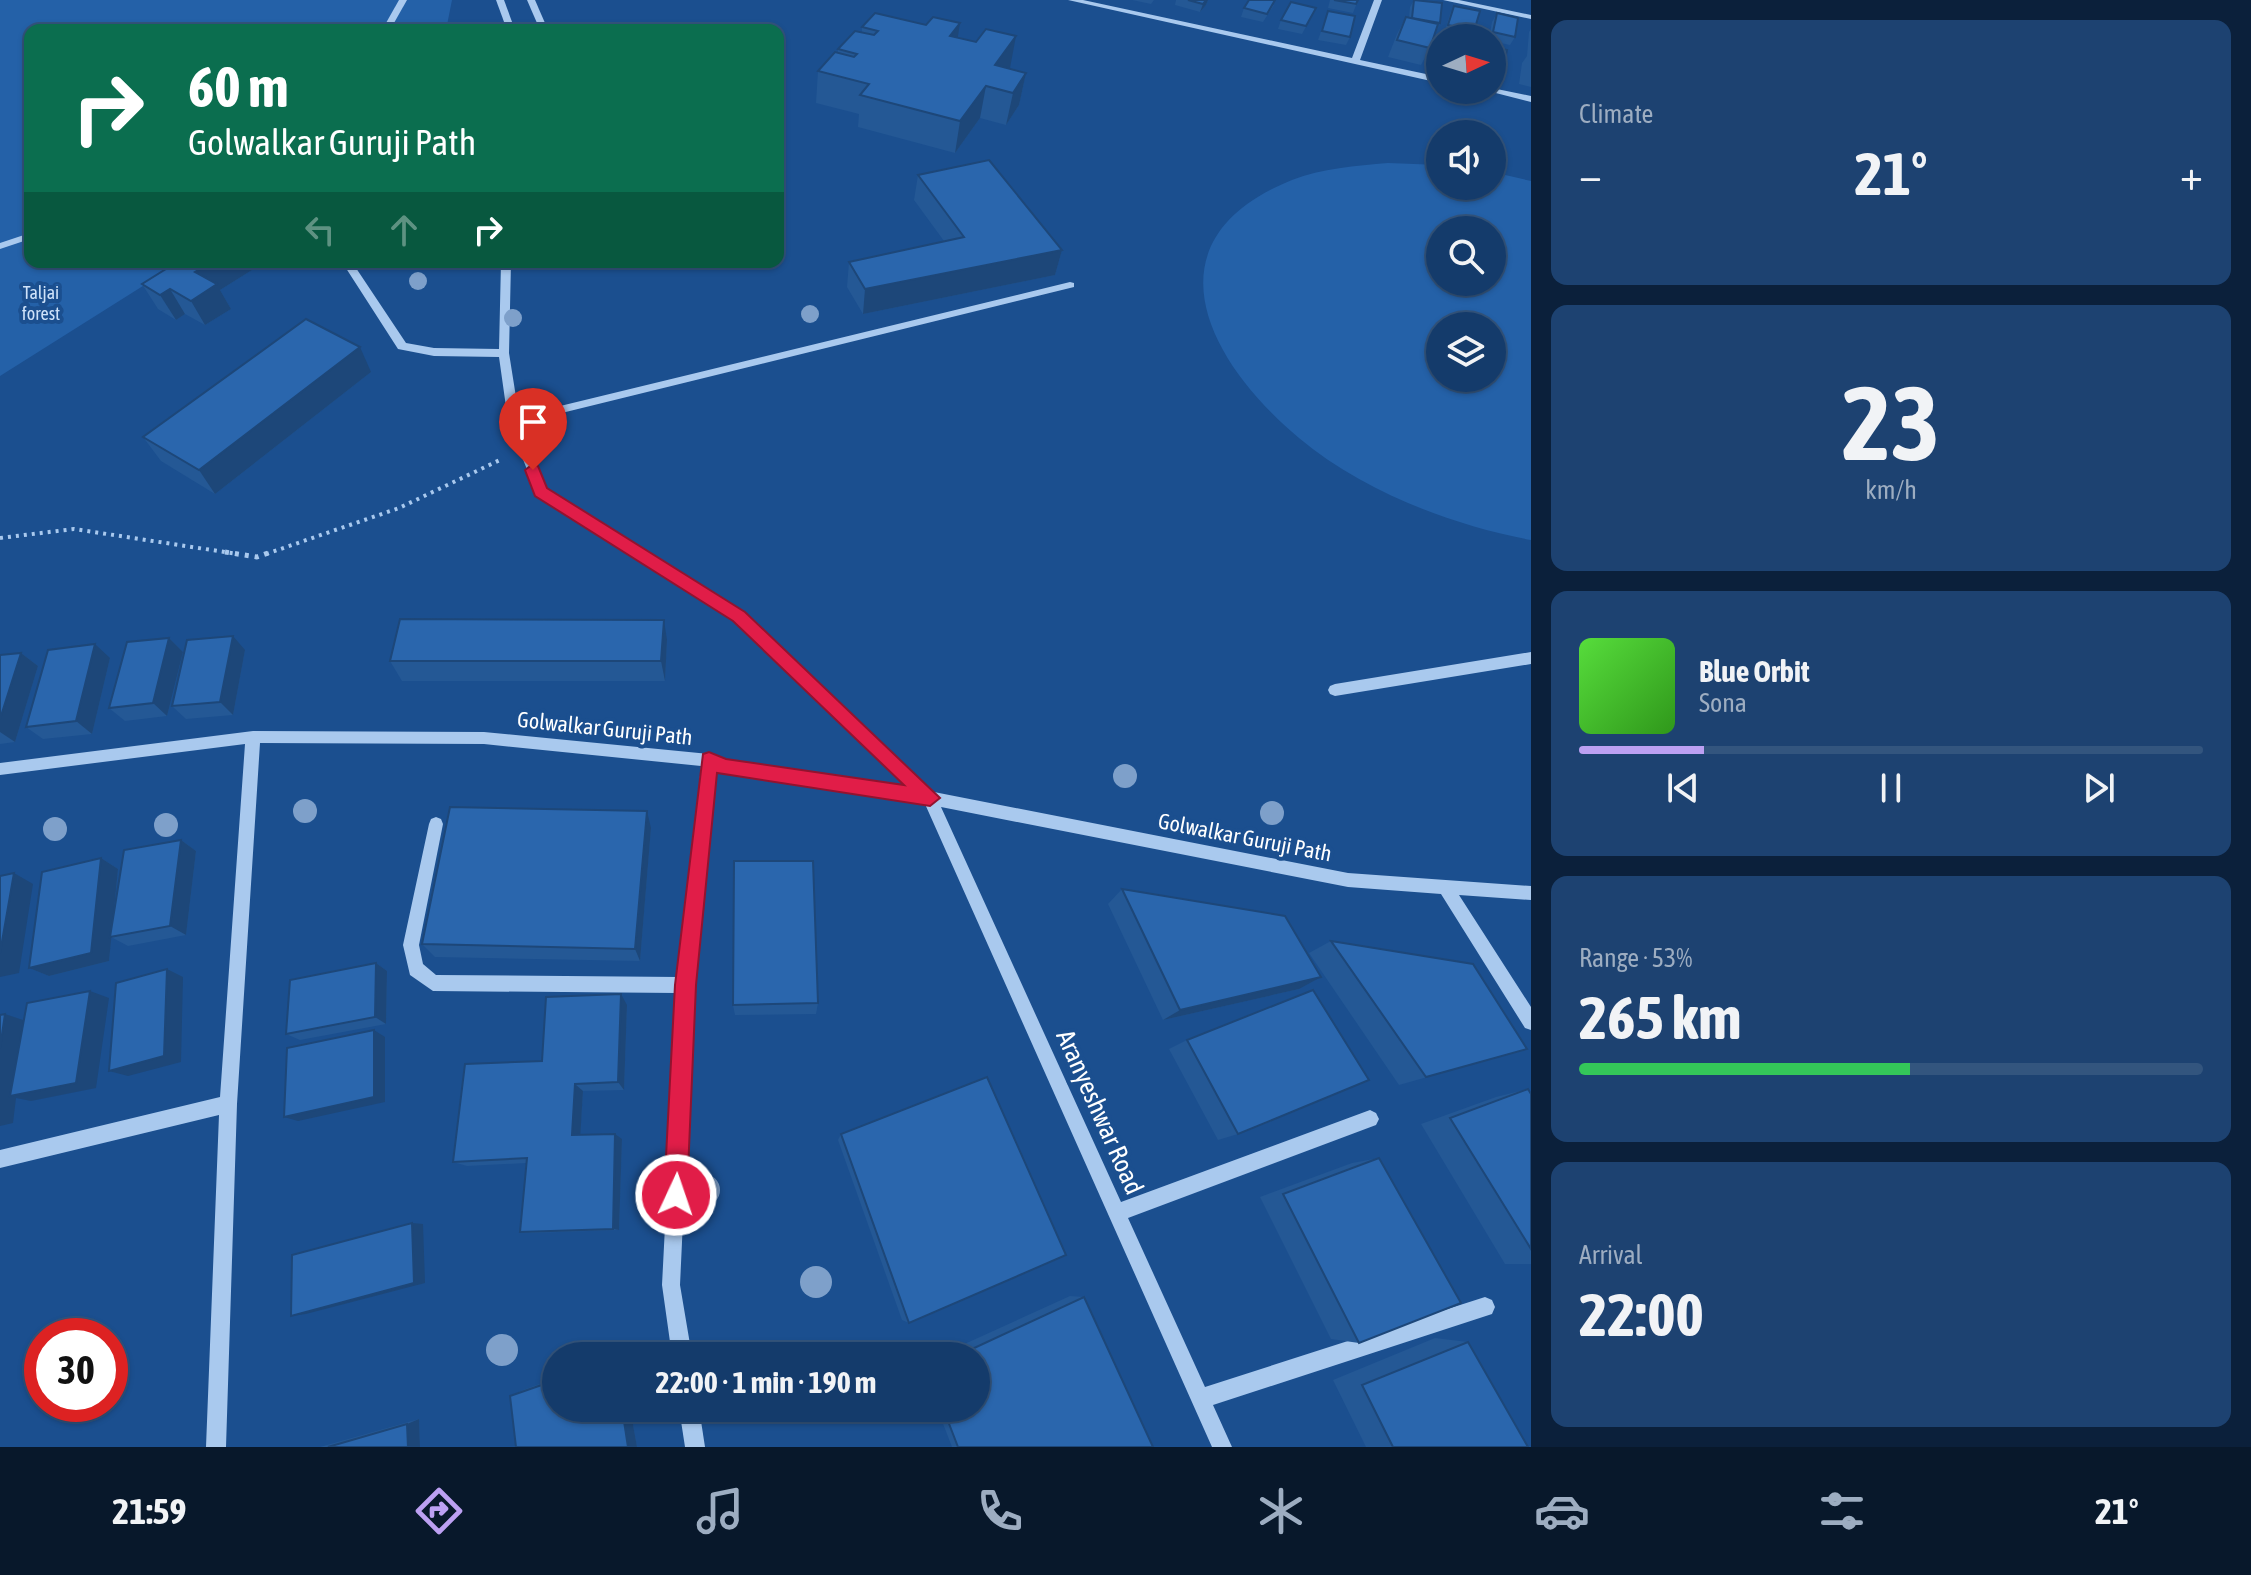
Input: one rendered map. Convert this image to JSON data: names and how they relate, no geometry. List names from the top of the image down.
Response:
{
  "streets": {
    "street": ["Golwalkar Guruji Path", "Aranyeshwar Road"]
  },
  "crossings": [
    ["Golwalkar Guruji Path", "Aranyeshwar Road"]
  ],
  "parks": ["Taljai forest"],
  "north": "right",
  "page": {
    "tile": [
      "Climate",
      ["23", "km/h"],
      ["Range · 53%", "265 km"],
      ["Arrival", "22:00"]
    ],
    "turn": ["60 m", "Golwalkar Guruji Path"],
    "heat": ["−", "21°", "+"],
    "song": ["Blue Orbit", "Sona"],
    "limit": "30",
    "trip": "22:00 · 1 min · 190 m",
    "tabs": ["21:59", "21°"]
  }
}
